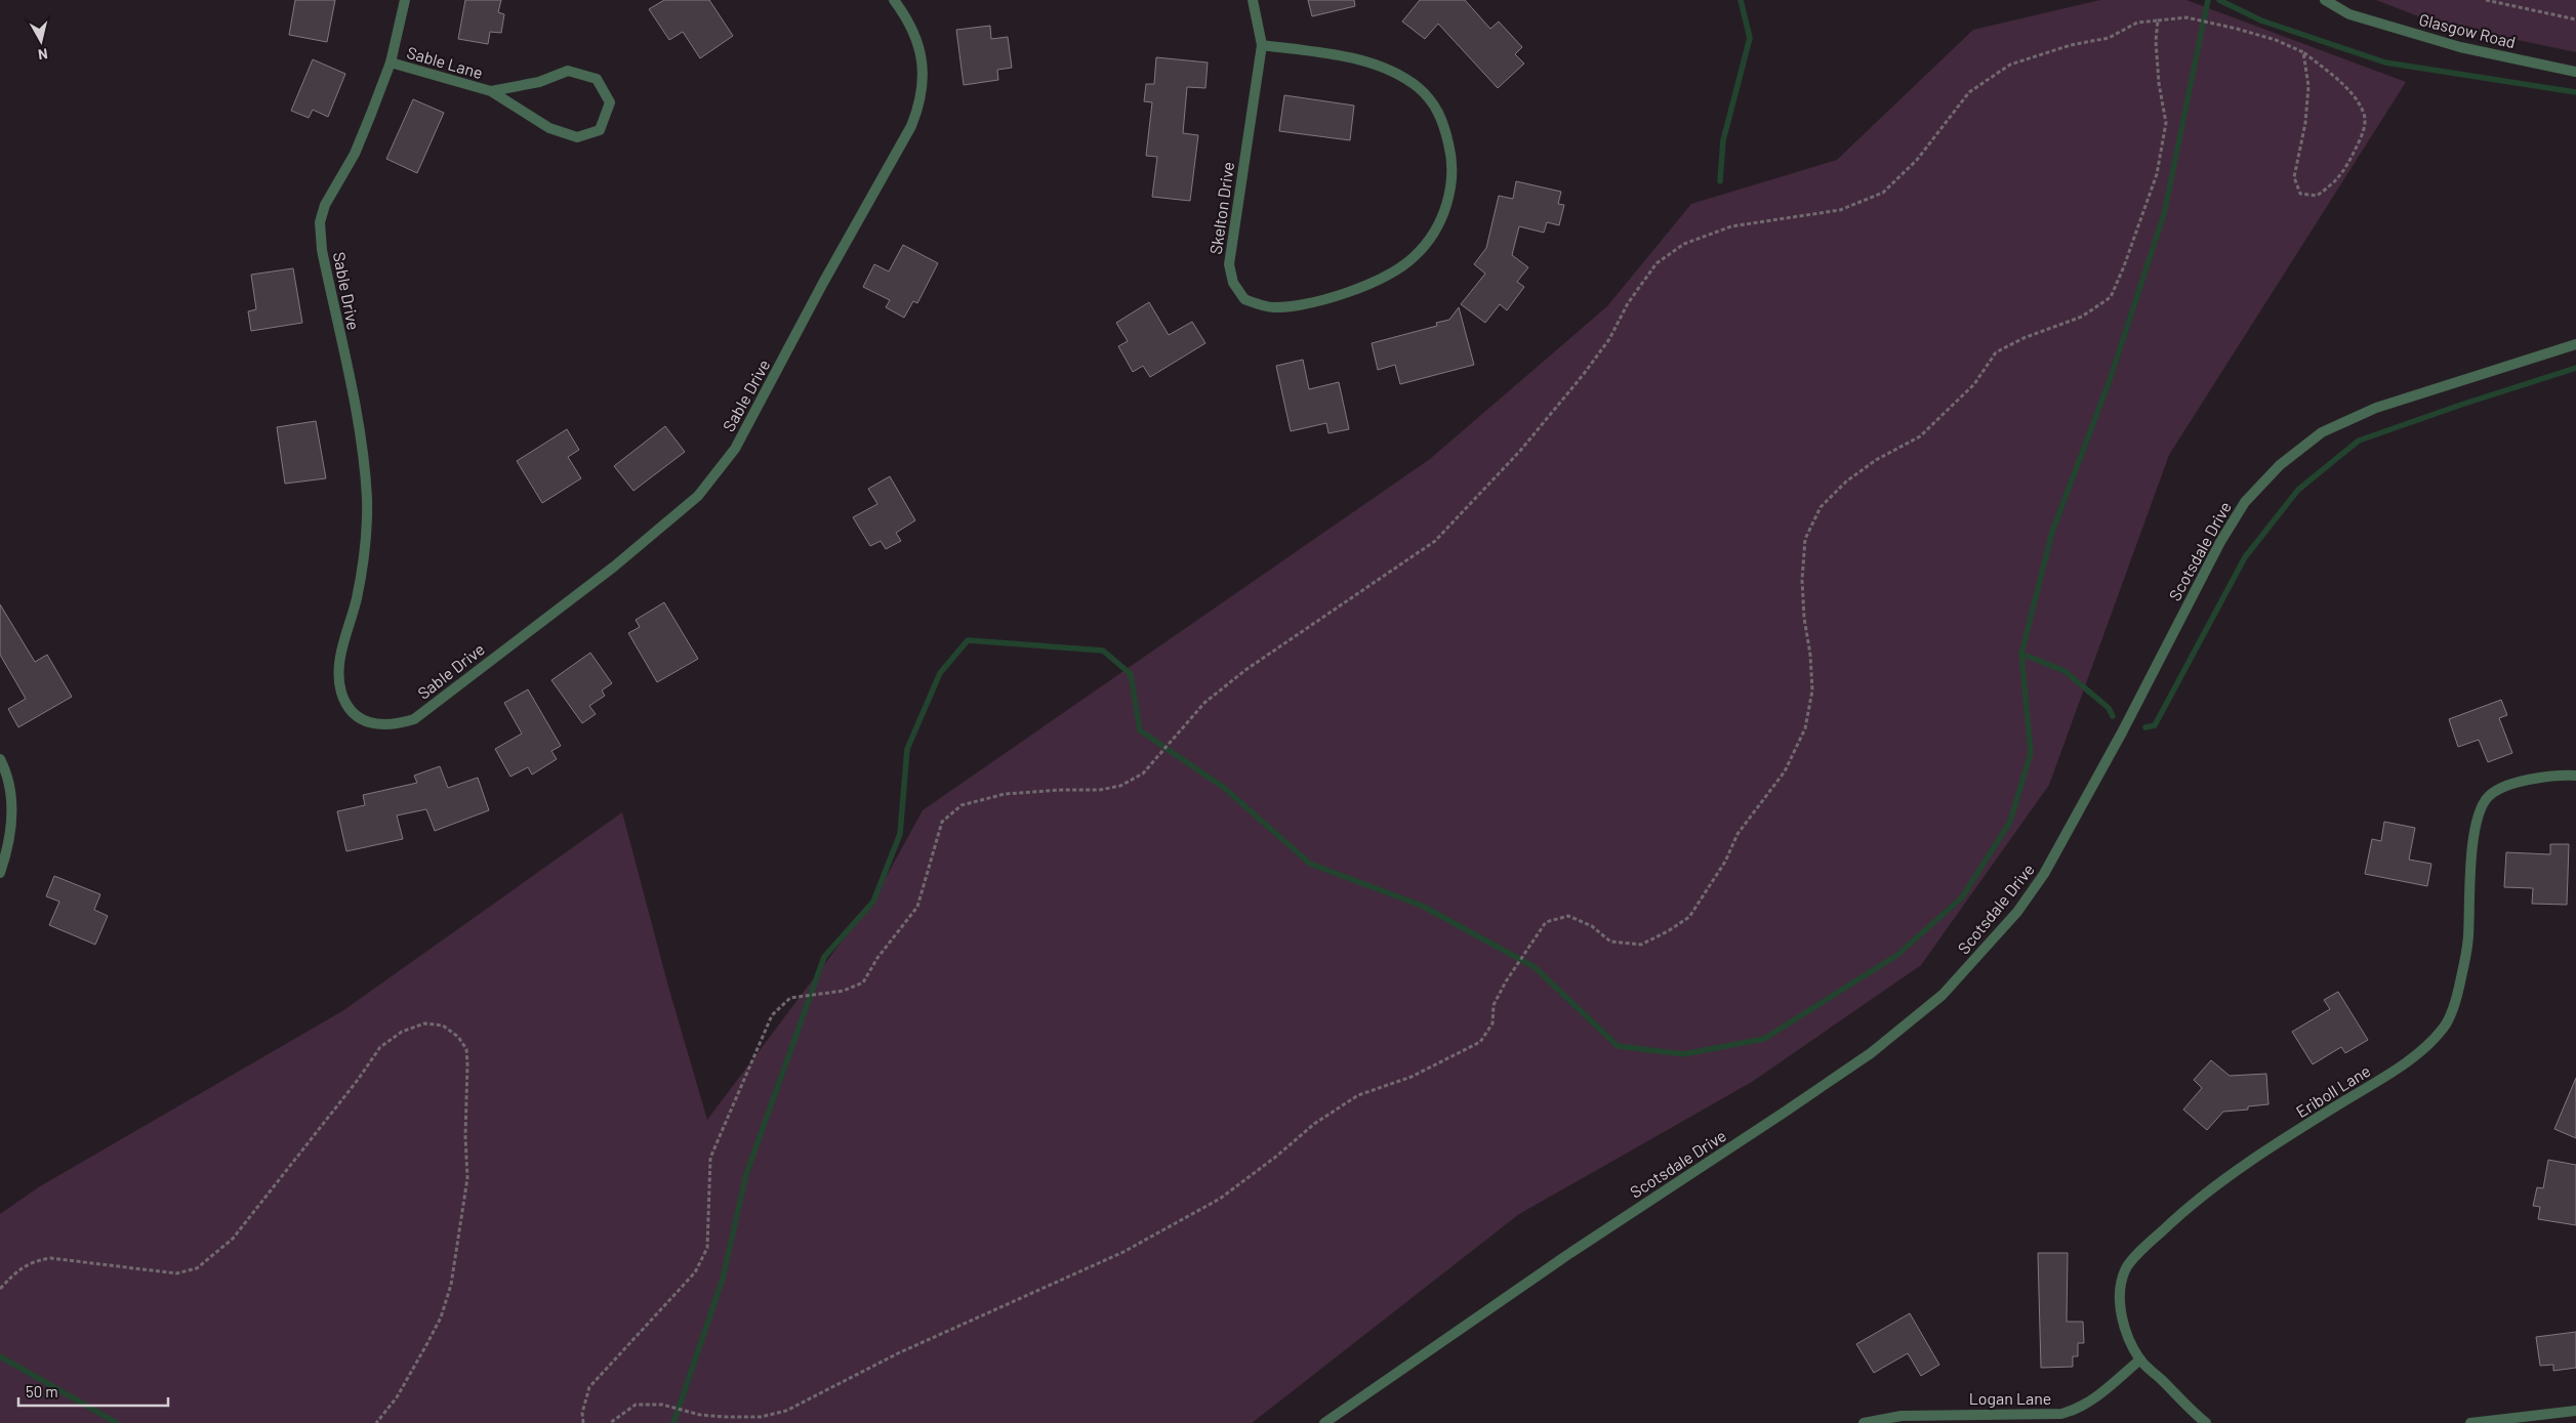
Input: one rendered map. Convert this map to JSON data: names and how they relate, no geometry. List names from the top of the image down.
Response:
{
  "streets": {
    "street": [
      "Glasgow Road",
      "Sable Lane",
      "Skelton Drive",
      "Sable Drive",
      "Scotsdale Drive",
      "Eriboll Lane",
      "Logan Lane"
    ]
  },
  "crossings": [
    ["Sable Lane", "Sable Drive"],
    ["Eriboll Lane", "Logan Lane"]
  ],
  "scale_bar": "50 m",
  "north": "bottom"
}
